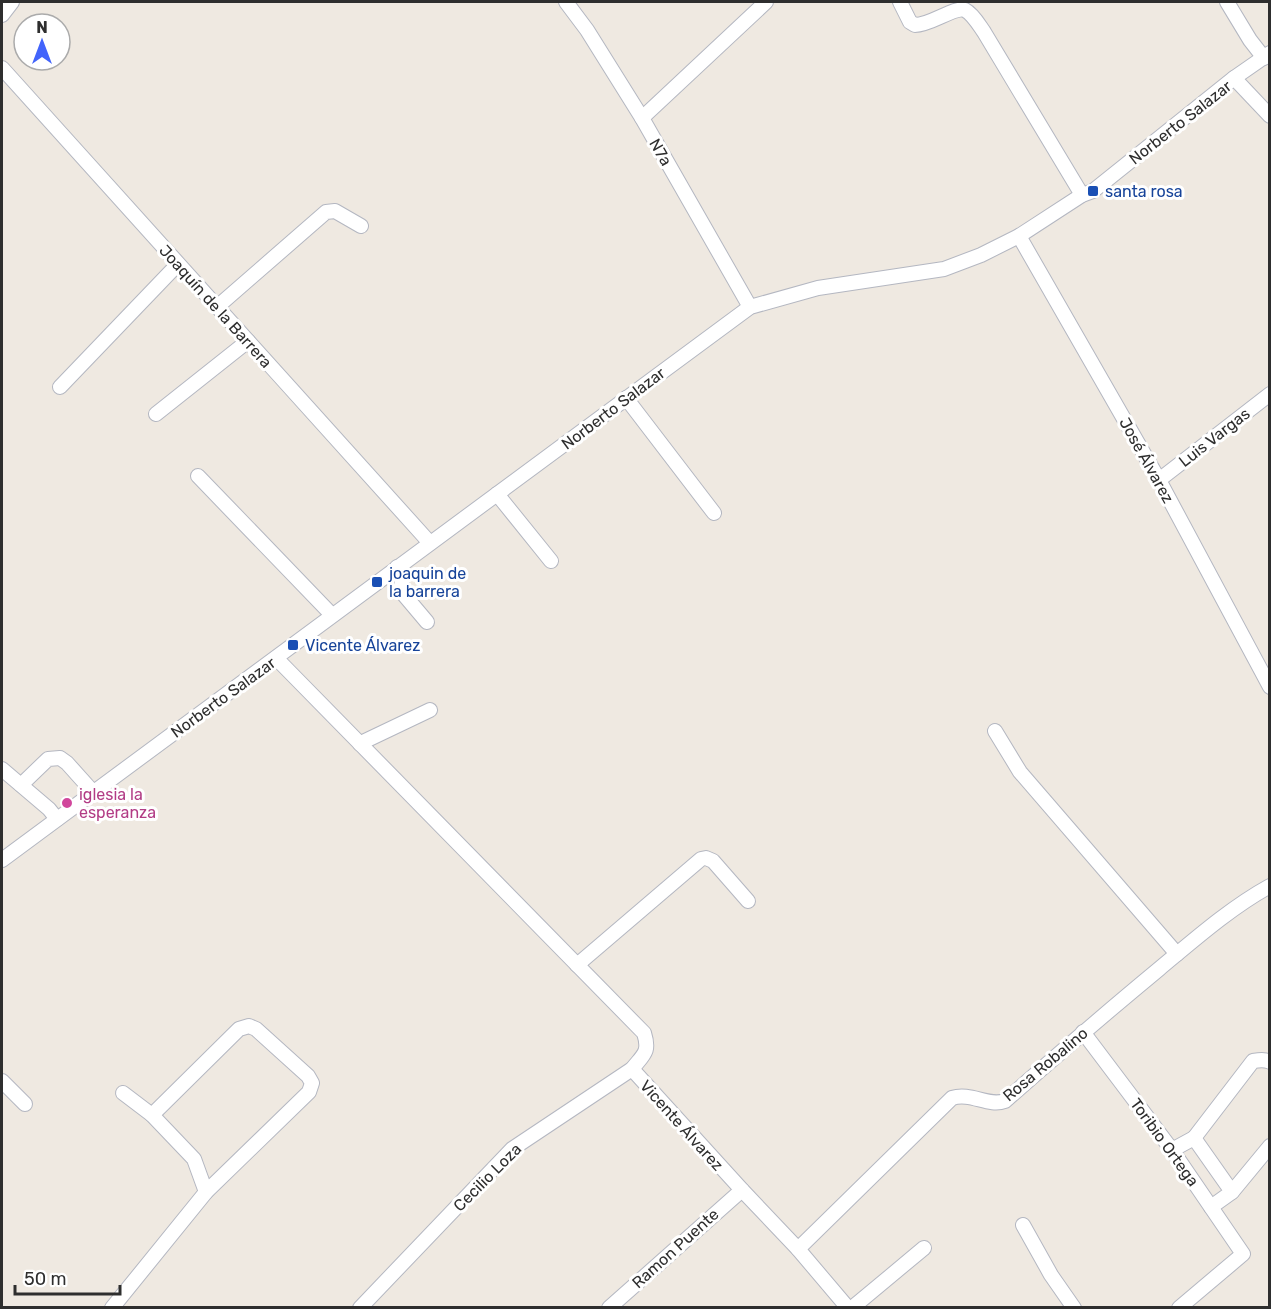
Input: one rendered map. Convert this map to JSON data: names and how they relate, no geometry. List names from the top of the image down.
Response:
{
  "streets": {
    "street": [
      "Norberto Salazar",
      "N7a",
      "Joaquín de la Barrera",
      "Luis Vargas",
      "José Álvarez",
      "Rosa Robalino",
      "Vicente Álvarez",
      "Toribio Ortega",
      "Cecilio Loza",
      "Ramon Puente"
    ]
  },
  "crossings": [
    ["Norberto Salazar", "N7a"],
    ["Norberto Salazar", "Joaquín de la Barrera"],
    ["Norberto Salazar", "José Álvarez"],
    ["Norberto Salazar", "Vicente Álvarez"],
    ["Luis Vargas", "José Álvarez"],
    ["Rosa Robalino", "Vicente Álvarez"],
    ["Rosa Robalino", "Toribio Ortega"],
    ["Vicente Álvarez", "Cecilio Loza"],
    ["Vicente Álvarez", "Ramon Puente"]
  ],
  "places": {
    "transit": ["santa rosa", "joaquin de la barrera", "Vicente Álvarez"],
    "other": ["iglesia la esperanza"]
  },
  "scale_bar": "50 m",
  "north": "top"
}
